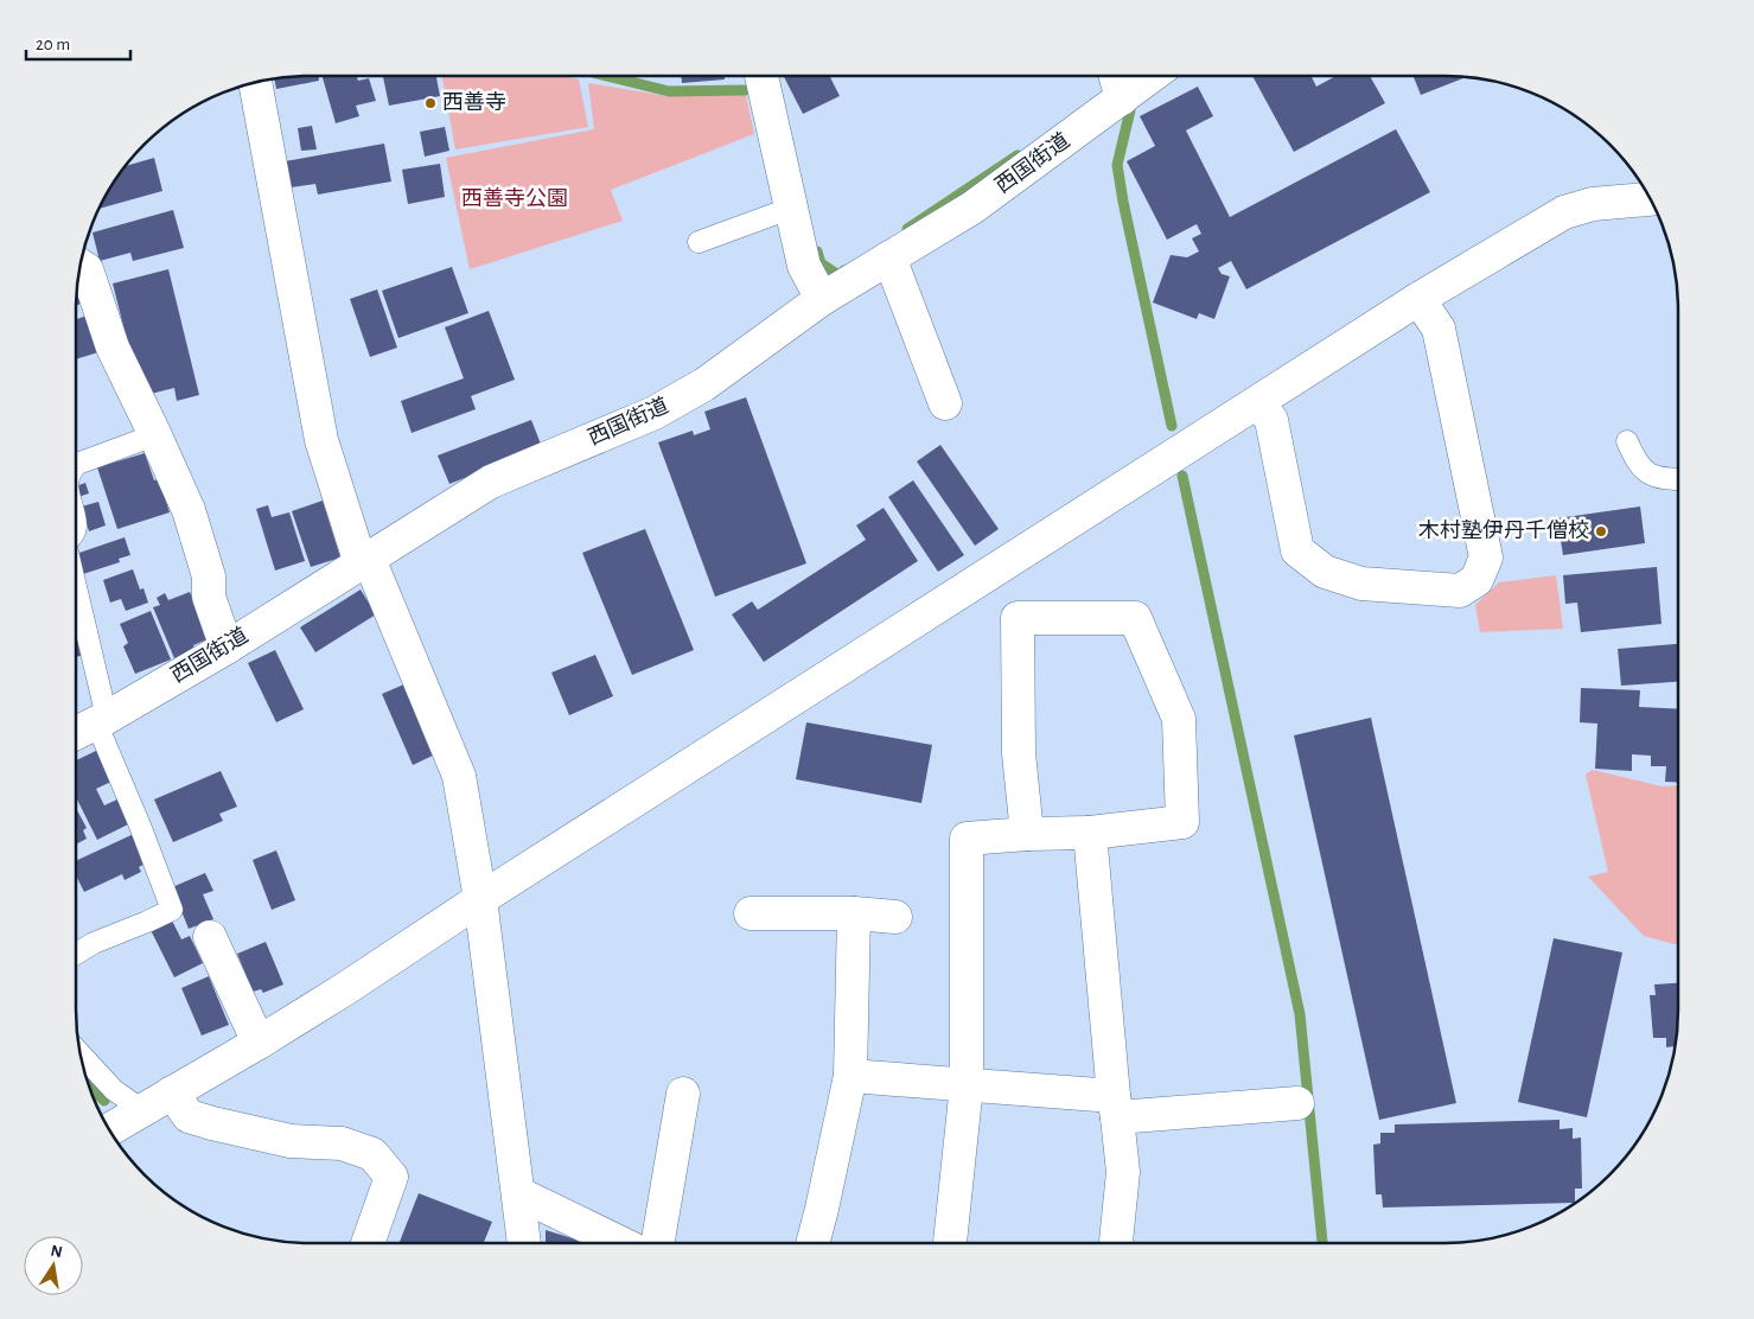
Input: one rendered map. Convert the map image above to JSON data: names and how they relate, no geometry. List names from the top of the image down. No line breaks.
{"streets":{"street":["西国街道"]},"parks":["西善寺公園"],"places":["西善寺","木村塾伊丹千僧校"],"scale_bar":"20 m","north":"top"}
